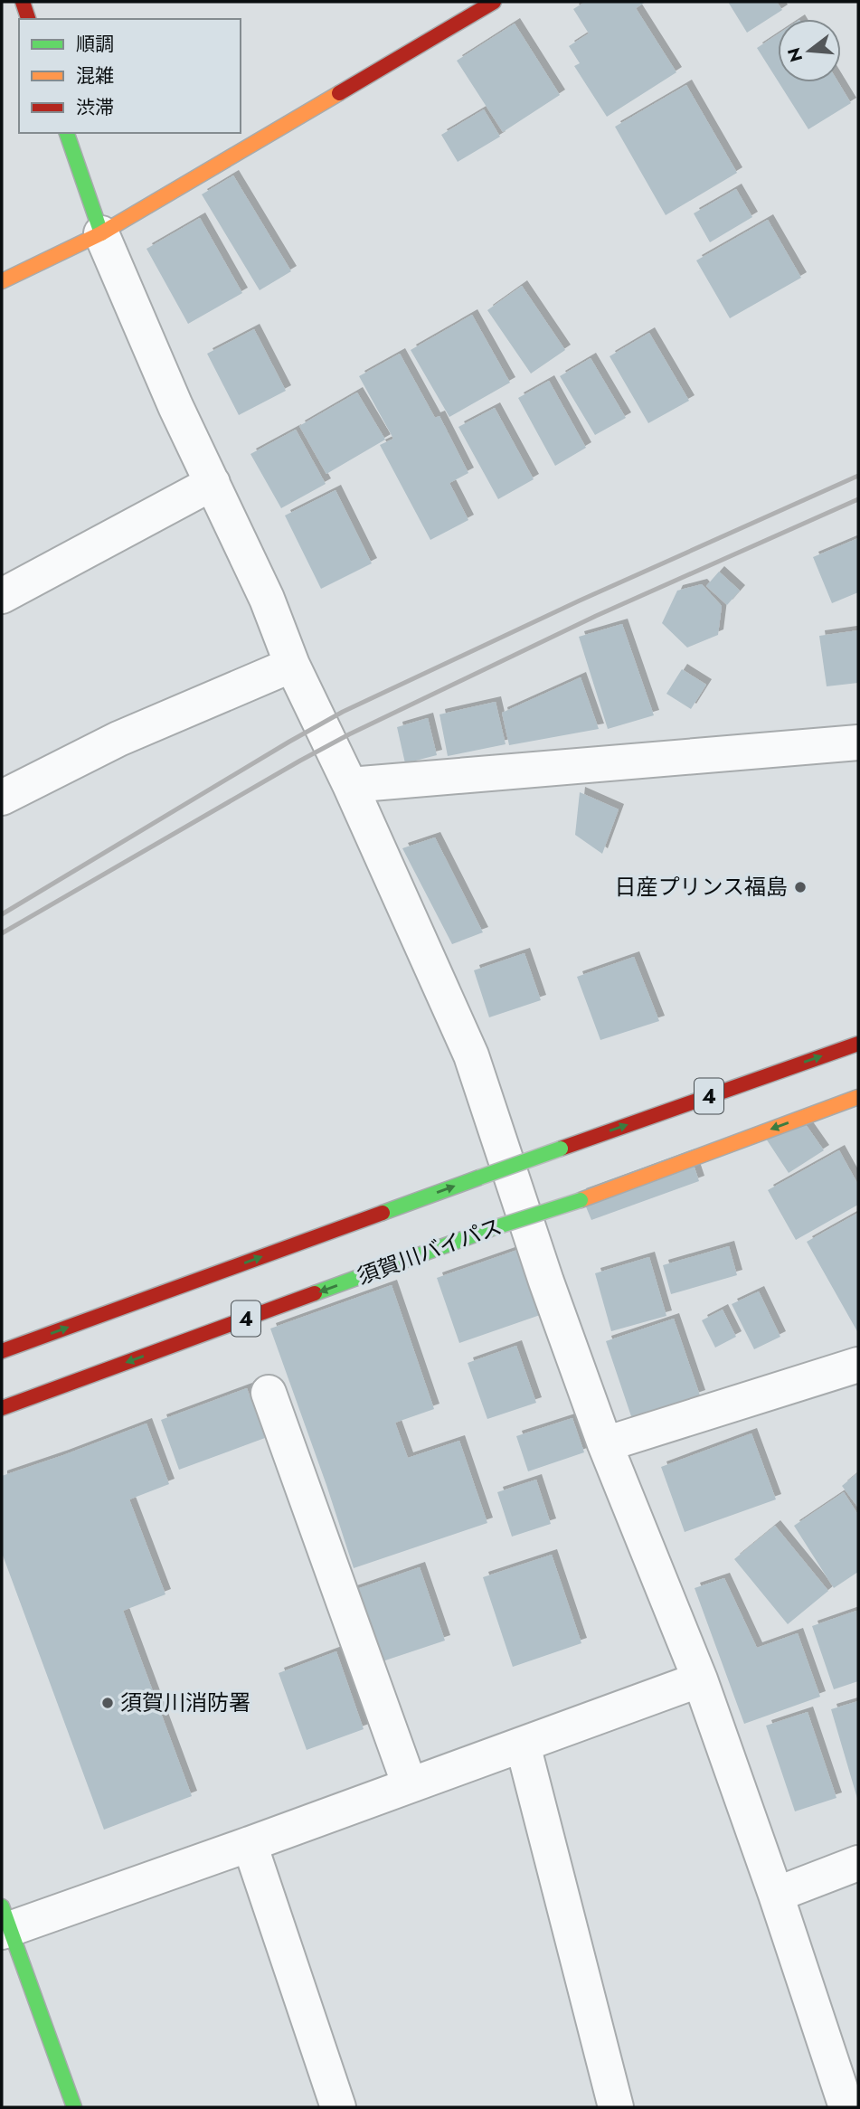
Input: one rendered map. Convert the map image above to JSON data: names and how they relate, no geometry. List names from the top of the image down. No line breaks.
{"streets":{"main road":["4","須賀川バイパス"]},"places":["日産プリンス福島","須賀川消防署"],"legend":["順調","混雑","渋滞"],"north":"left"}
